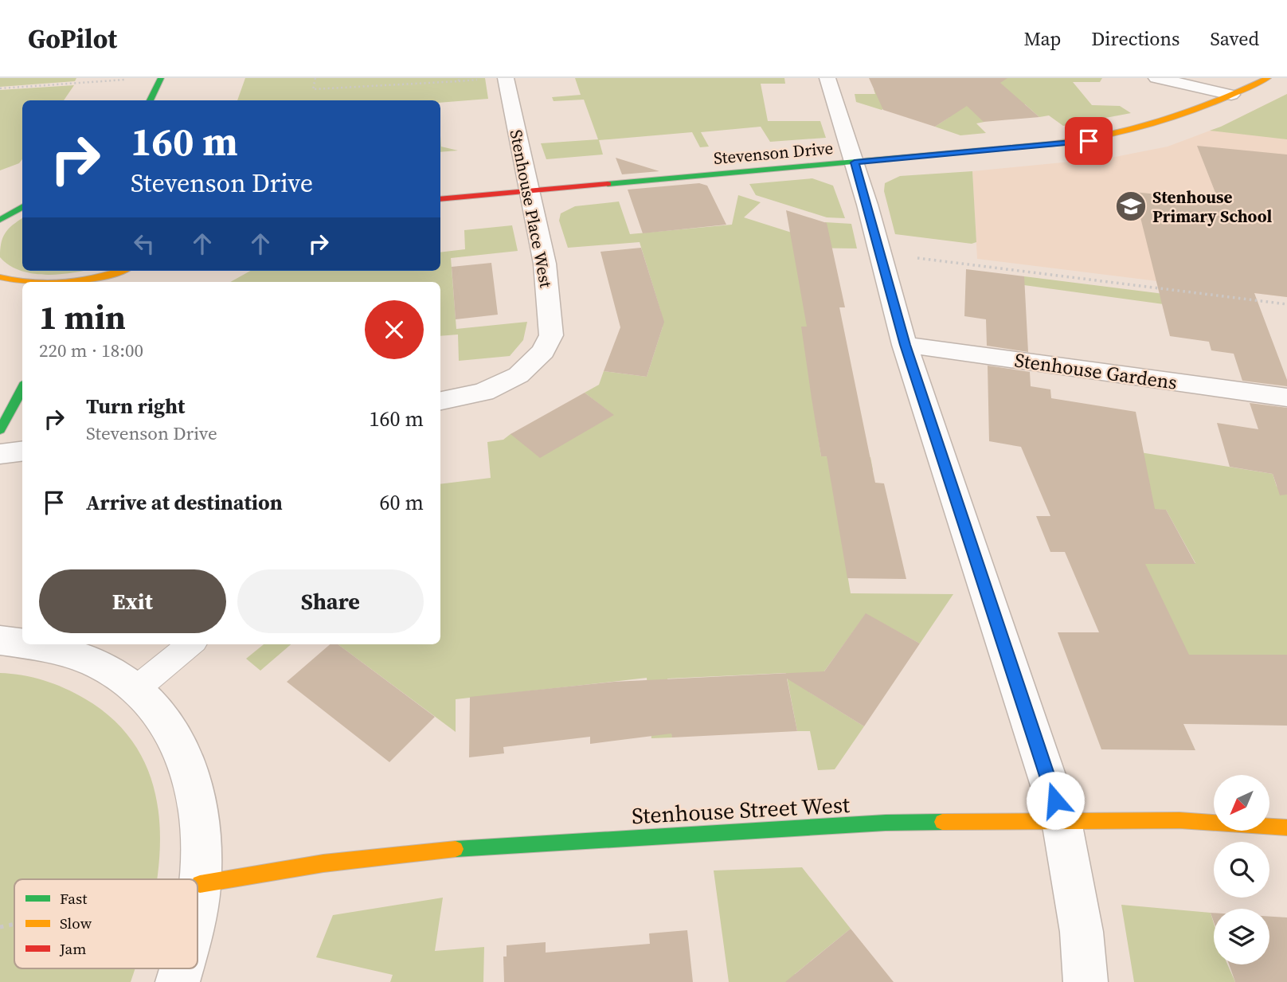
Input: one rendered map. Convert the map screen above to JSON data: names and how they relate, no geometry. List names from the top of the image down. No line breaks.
{"streets":{"street":["Stevenson Drive","Stenhouse Place West","Stenhouse Gardens","Stenhouse Street West"]},"crossings":[["Stevenson Drive","Stenhouse Place West"]],"places":{"school or university":["Stenhouse Primary School"]},"legend":["Fast","Slow","Jam"],"north":"bottom left","page":{"header":"GoPilot","nav":["Map","Directions","Saved"],"turn":["160 m","Stevenson Drive"],"heading":["1 min","220 m · 18:00"],"list":[{"name":"Turn right","note":"Stevenson Drive","value":"160 m"},{"name":"Arrive at destination","value":"60 m"}],"buttons":["Exit","Share"]}}
